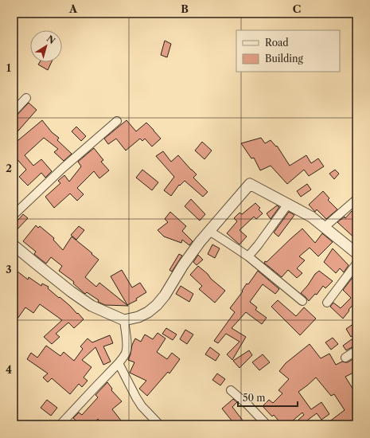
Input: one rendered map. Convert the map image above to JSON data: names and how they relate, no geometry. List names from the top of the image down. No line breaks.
{"legend":["Road","Building"],"scale_bar":"50 m","north":"top right","grid":{"columns":["A","B","C"],"rows":["1","2","3","4"]}}
